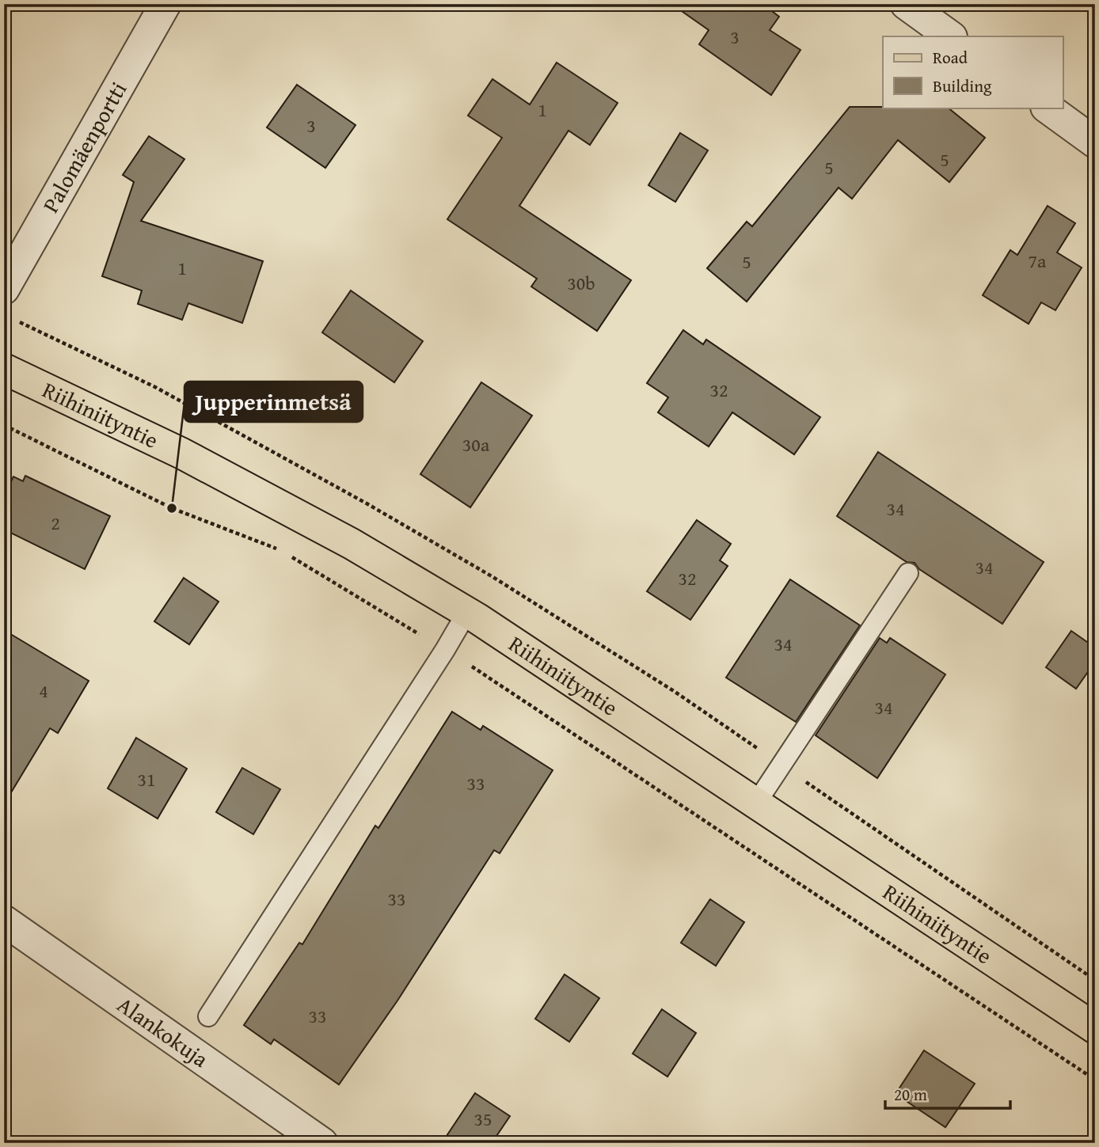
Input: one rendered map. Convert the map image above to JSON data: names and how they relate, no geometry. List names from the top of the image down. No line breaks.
{"streets":{"main road":["Riihiniityntie"],"street":["Palomäenportti","Alankokuja"]},"places":["Jupperinmetsä"],"house_numbers":["3","1","3","5","5","7a","5","1","30b","32","30a","34","2","34","32","34","4","34","31","33","33","33","35"],"legend":["Road","Building"],"scale_bar":"20 m"}
